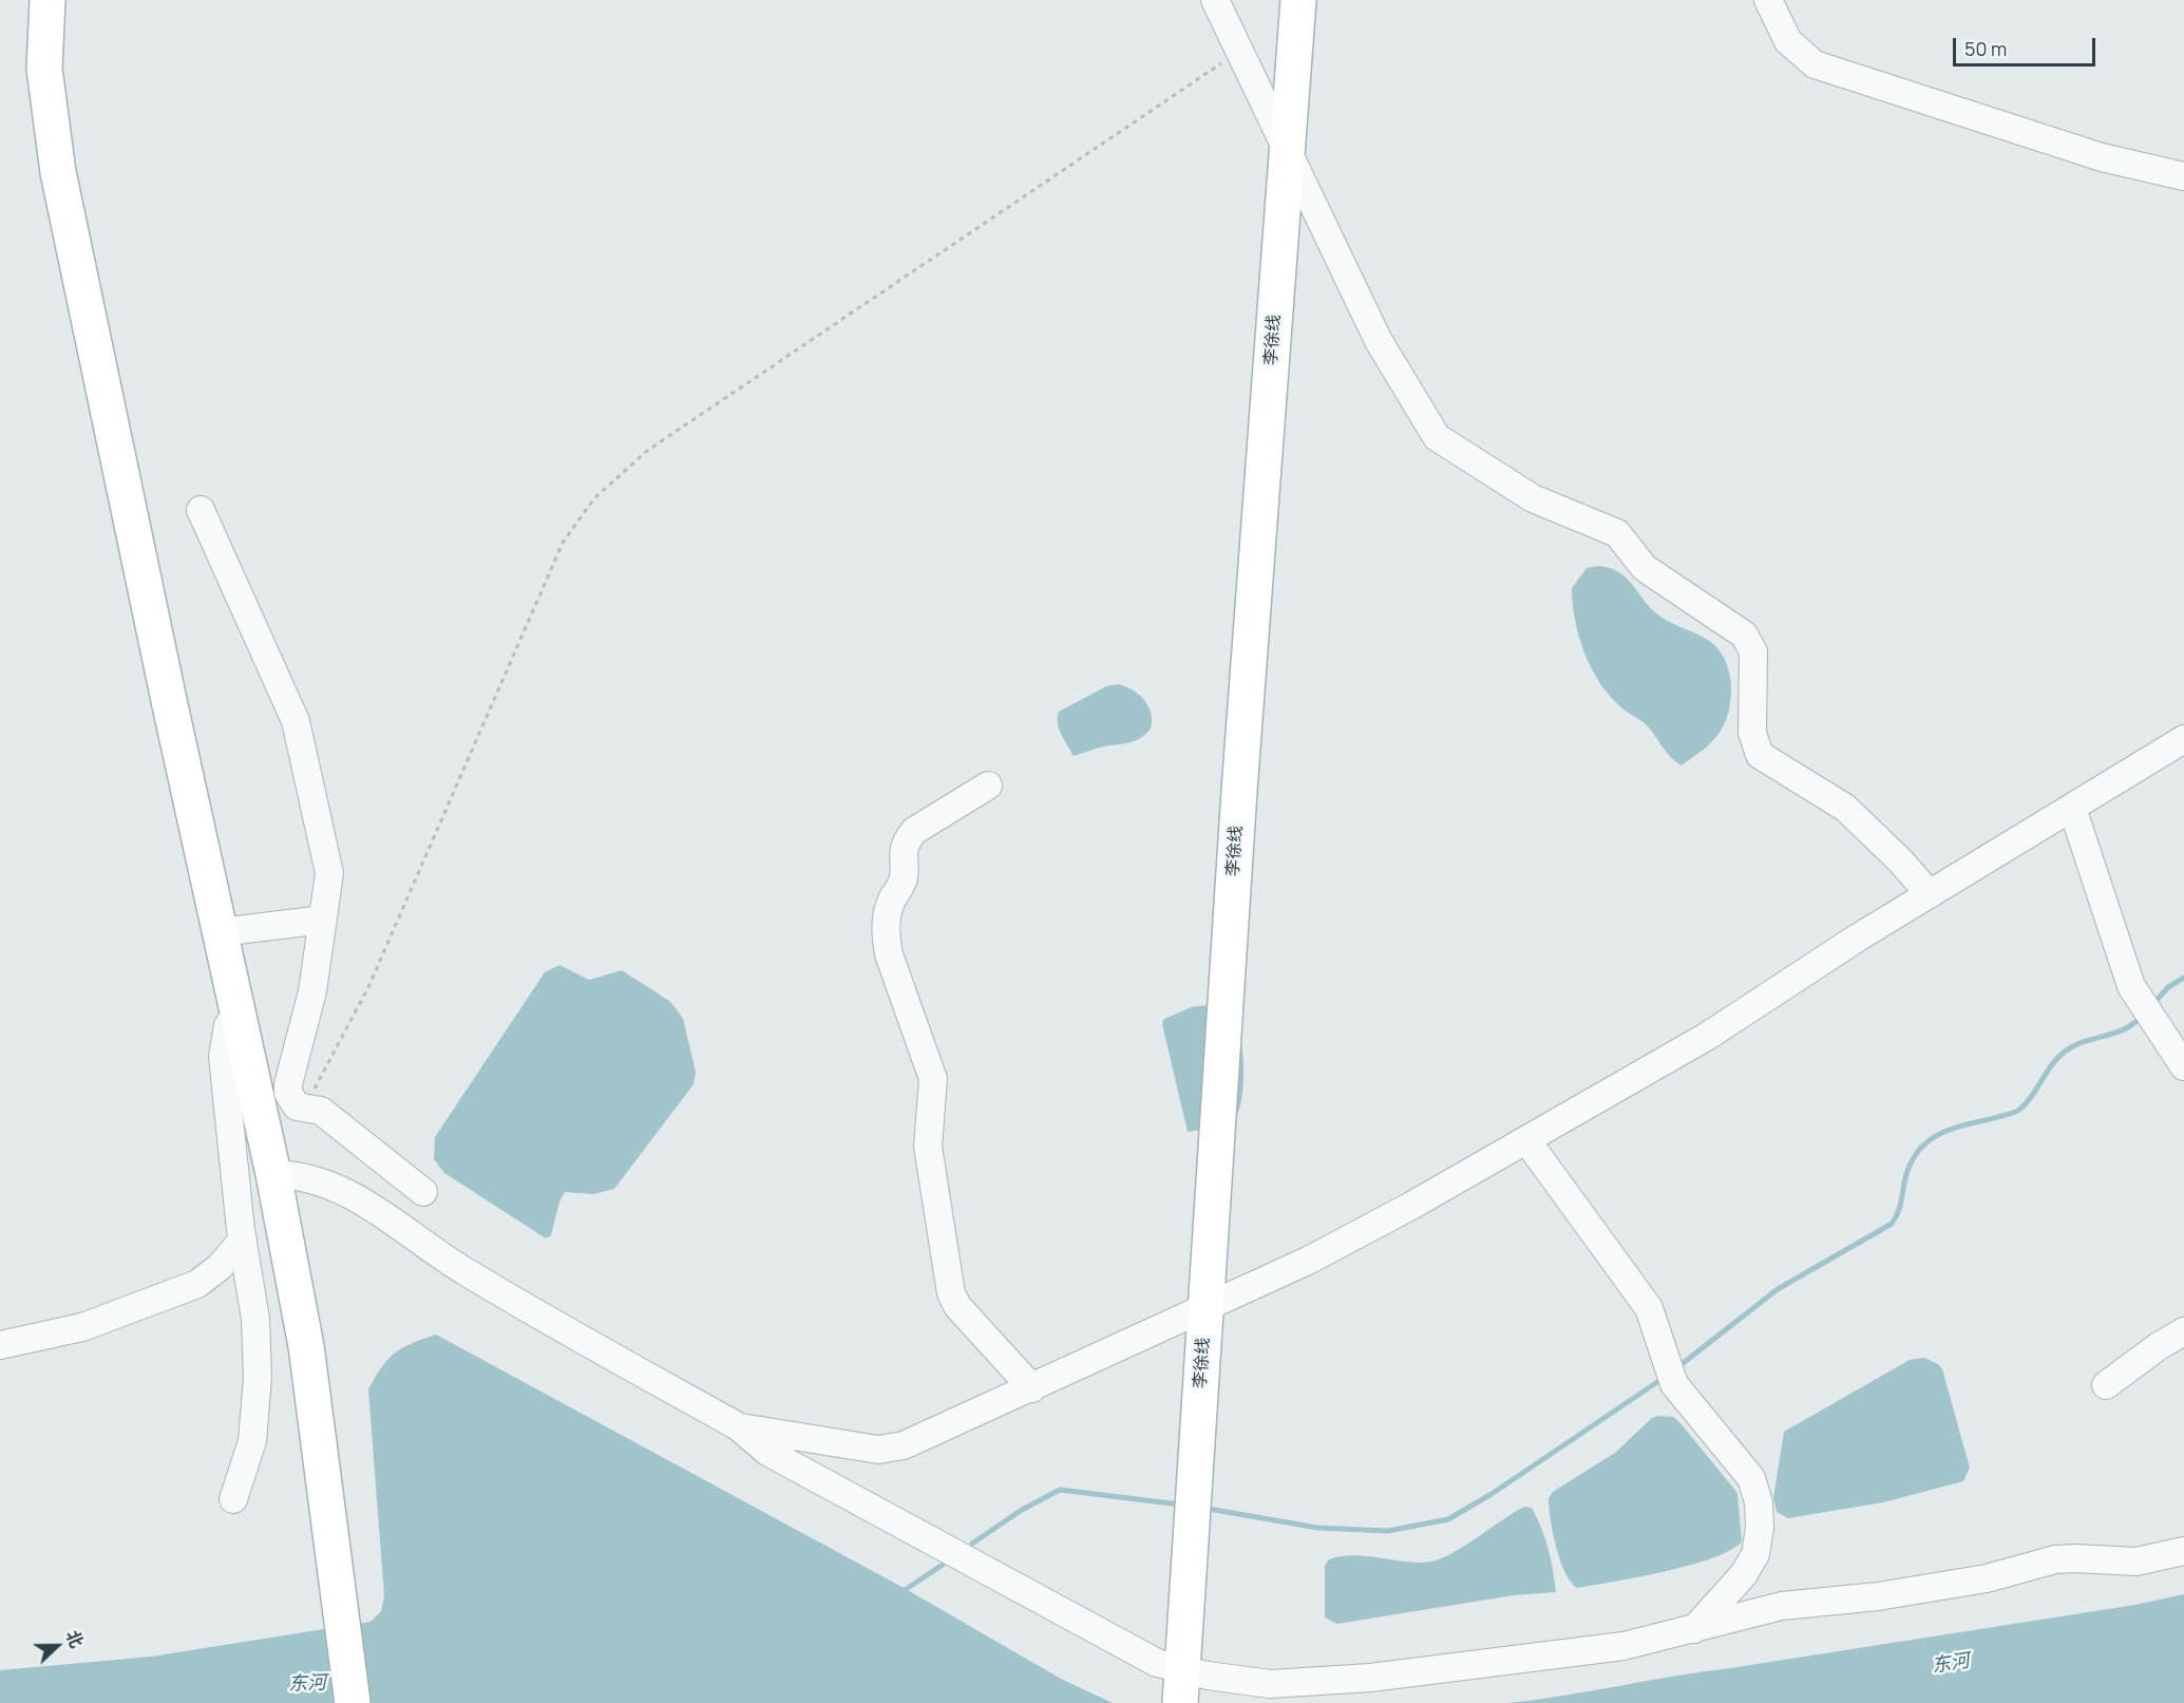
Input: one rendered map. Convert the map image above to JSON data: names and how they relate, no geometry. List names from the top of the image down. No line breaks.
{"streets":{"main road":["李徐线"]},"water":["东河"],"scale_bar":"50 m","north":"right"}
